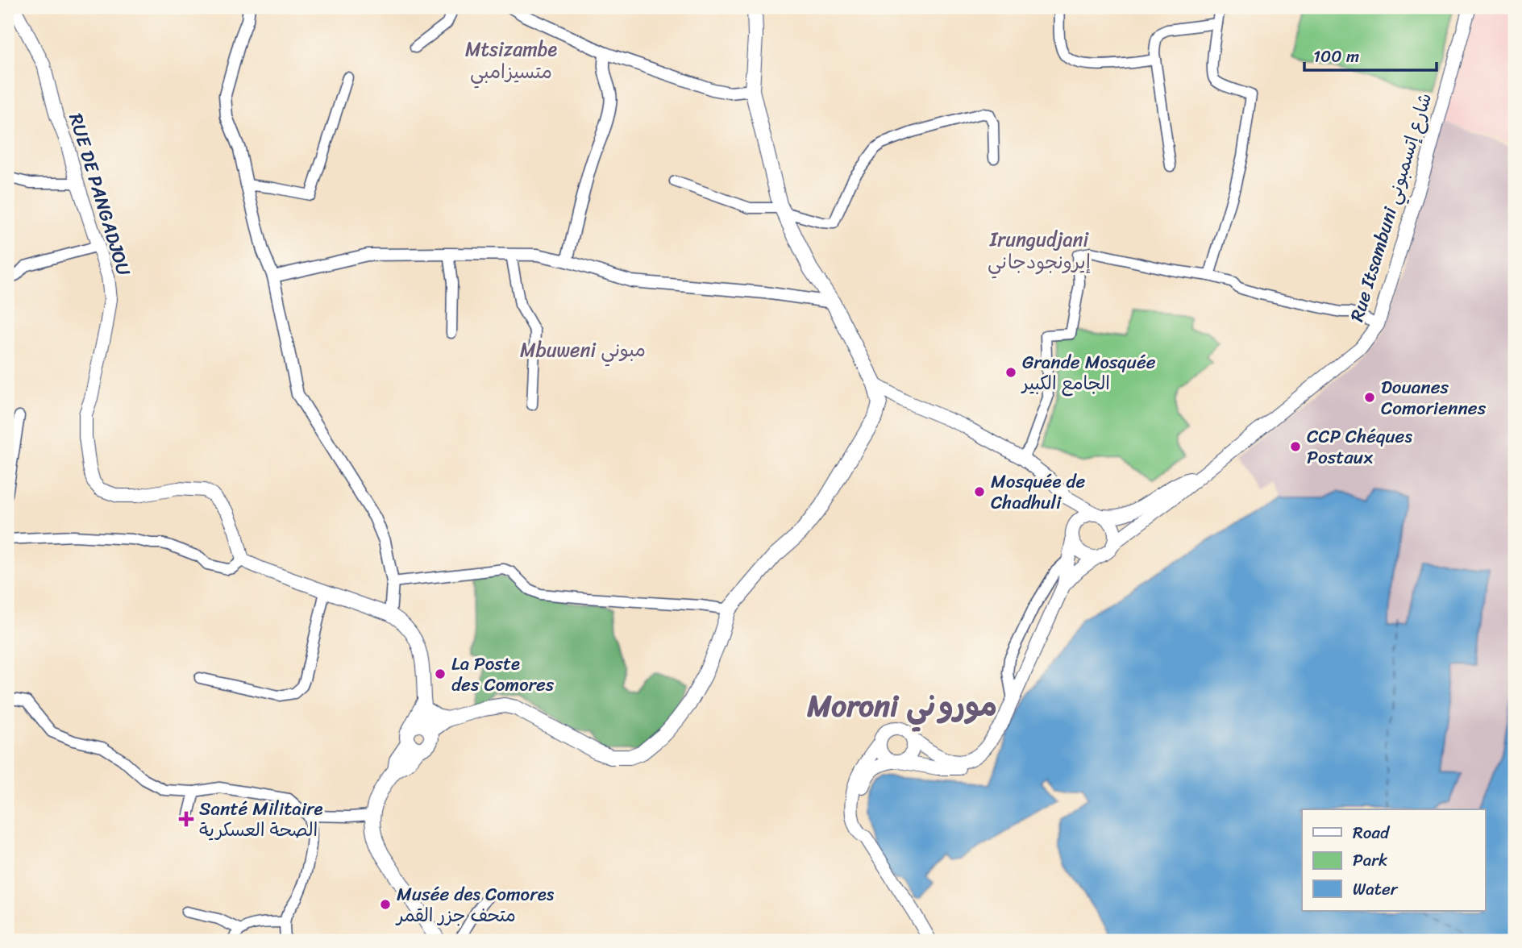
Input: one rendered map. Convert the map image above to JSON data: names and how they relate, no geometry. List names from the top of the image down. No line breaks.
{"streets":{"main road":["RUE DE PANGADJOU","Rue Itsambuni شارع إتسمبوني"]},"districts":["Mtsizambe متسيزامبي","Irungudjani إيرونجودجاني","Mbuweni مبوني","Moroni موروني"],"places":{"other":["Grande Mosquée الجامع الكبير","Douanes Comoriennes","CCP Chéques Postaux","Mosquée de Chadhuli","La Poste des Comores","Musée des Comores متحف جزر القمر"],"health":["Santé Militaire الصحة العسكرية"]},"legend":["Road","Park","Water"],"scale_bar":"100 m"}
